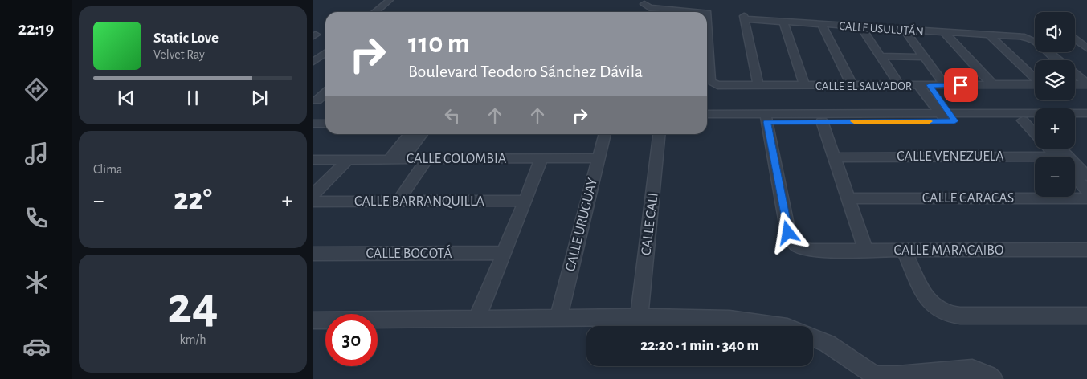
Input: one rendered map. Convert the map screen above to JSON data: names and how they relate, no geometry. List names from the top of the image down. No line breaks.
{"streets":{"street":["CALLE USULUTÁN","CALLE EL SALVADOR","CALLE VENEZUELA","CALLE COLOMBIA","CALLE CARACAS","CALLE BARRANQUILLA","CALLE CALI","CALLE URUGUAY","CALLE MARACAIBO","CALLE BOGOTÁ"]},"crossings":[["CALLE COLOMBIA","CALLE URUGUAY"]],"page":{"tabs":"22:19","map_buttons":["+","−"],"turn":["110 m","Boulevard Teodoro Sánchez Dávila"],"song":["Static Love","Velvet Ray"],"tile":["Clima",["24","km/h"]],"heat":["−","22°","+"],"limit":"30","trip":"22:20 · 1 min · 340 m"}}
